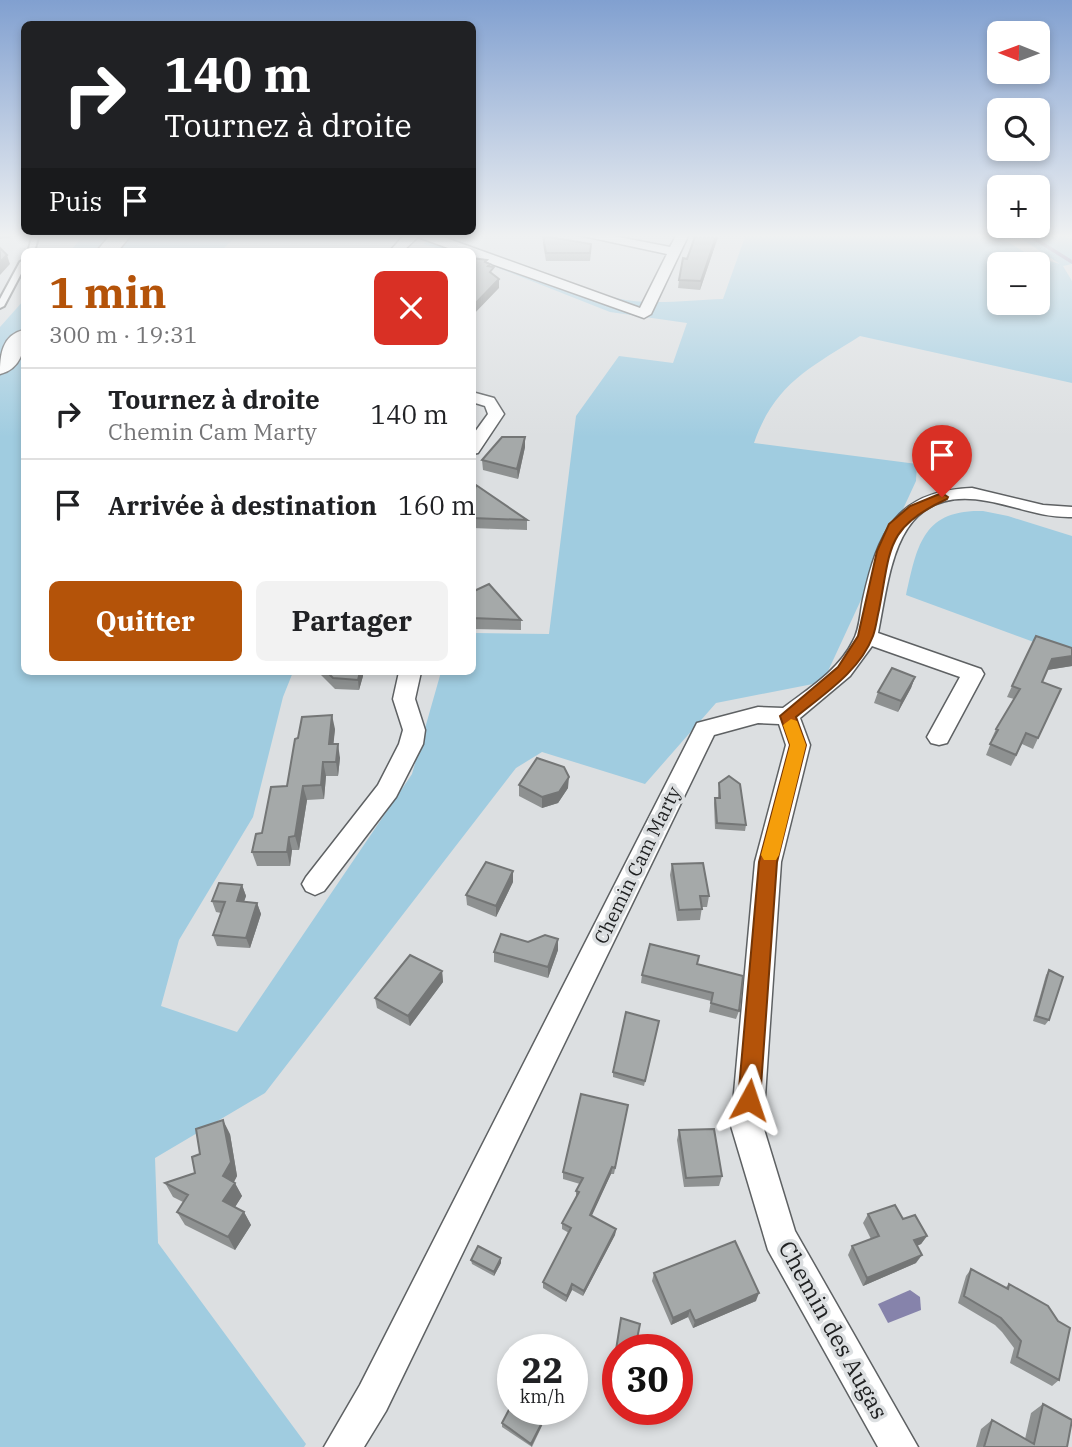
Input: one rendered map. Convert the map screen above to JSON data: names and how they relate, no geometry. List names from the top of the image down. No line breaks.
{"streets":{"street":["Chemin Cam Marty","Chemin des Augas"]},"crossings":[["Chemin Cam Marty","Chemin des Augas"]],"north":"left","page":{"map_buttons":["+","−"],"turn":["140 m","Tournez à droite"],"then":"Puis","heading":["1 min","300 m · 19:31"],"list":[{"name":"Tournez à droite","note":"Chemin Cam Marty","value":"140 m"},{"name":"Arrivée à destination","value":"160 m"}],"buttons":["Quitter","Partager"],"speed":"22 km/h","limit":"30"}}
